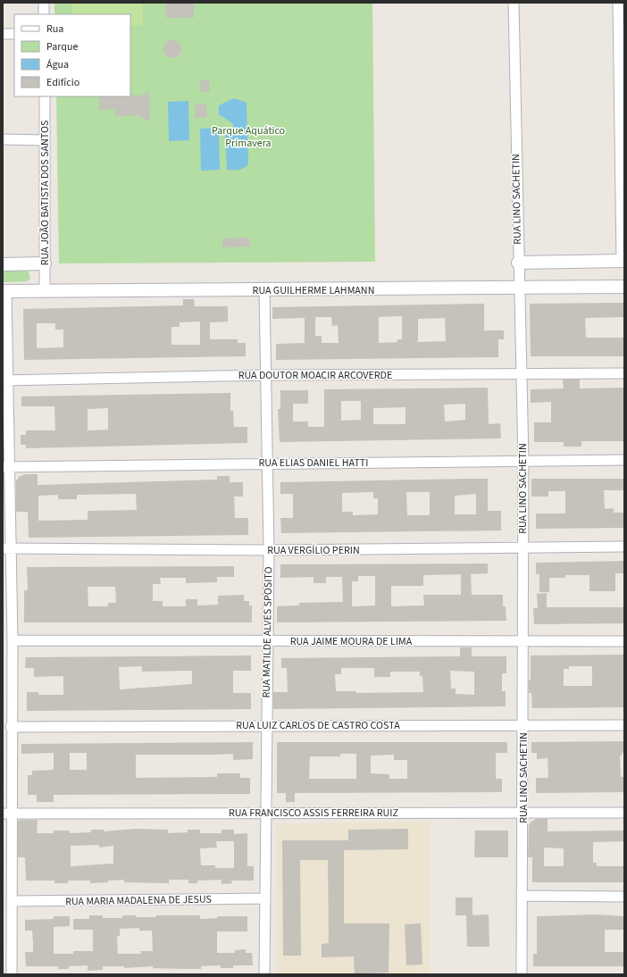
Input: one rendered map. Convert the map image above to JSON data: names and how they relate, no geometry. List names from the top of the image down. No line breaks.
{"streets":{"street":["RUA JOÃO BATISTA DOS SANTOS","RUA LINO SACHETIN","RUA GUILHERME LAHMANN","RUA DOUTOR MOACIR ARCOVERDE","RUA ELIAS DANIEL HATTI","RUA VERGÍLIO PERIN","RUA MATILDE ALVES SPOSITO","RUA JAIME MOURA DE LIMA","RUA LUIZ CARLOS DE CASTRO COSTA","RUA FRANCISCO ASSIS FERREIRA RUIZ","RUA MARIA MADALENA DE JESUS"]},"crossings":[["RUA JOÃO BATISTA DOS SANTOS","RUA GUILHERME LAHMANN"],["RUA LINO SACHETIN","RUA GUILHERME LAHMANN"],["RUA LINO SACHETIN","RUA DOUTOR MOACIR ARCOVERDE"],["RUA LINO SACHETIN","RUA ELIAS DANIEL HATTI"],["RUA LINO SACHETIN","RUA VERGÍLIO PERIN"],["RUA LINO SACHETIN","RUA JAIME MOURA DE LIMA"],["RUA LINO SACHETIN","RUA LUIZ CARLOS DE CASTRO COSTA"],["RUA LINO SACHETIN","RUA FRANCISCO ASSIS FERREIRA RUIZ"],["RUA GUILHERME LAHMANN","RUA MATILDE ALVES SPOSITO"],["RUA DOUTOR MOACIR ARCOVERDE","RUA MATILDE ALVES SPOSITO"],["RUA ELIAS DANIEL HATTI","RUA MATILDE ALVES SPOSITO"],["RUA VERGÍLIO PERIN","RUA MATILDE ALVES SPOSITO"],["RUA MATILDE ALVES SPOSITO","RUA JAIME MOURA DE LIMA"],["RUA MATILDE ALVES SPOSITO","RUA LUIZ CARLOS DE CASTRO COSTA"],["RUA MATILDE ALVES SPOSITO","RUA FRANCISCO ASSIS FERREIRA RUIZ"],["RUA MATILDE ALVES SPOSITO","RUA MARIA MADALENA DE JESUS"]],"parks":["Parque Aquático Primavera"],"legend":["Rua","Parque","Água","Edifício"]}
